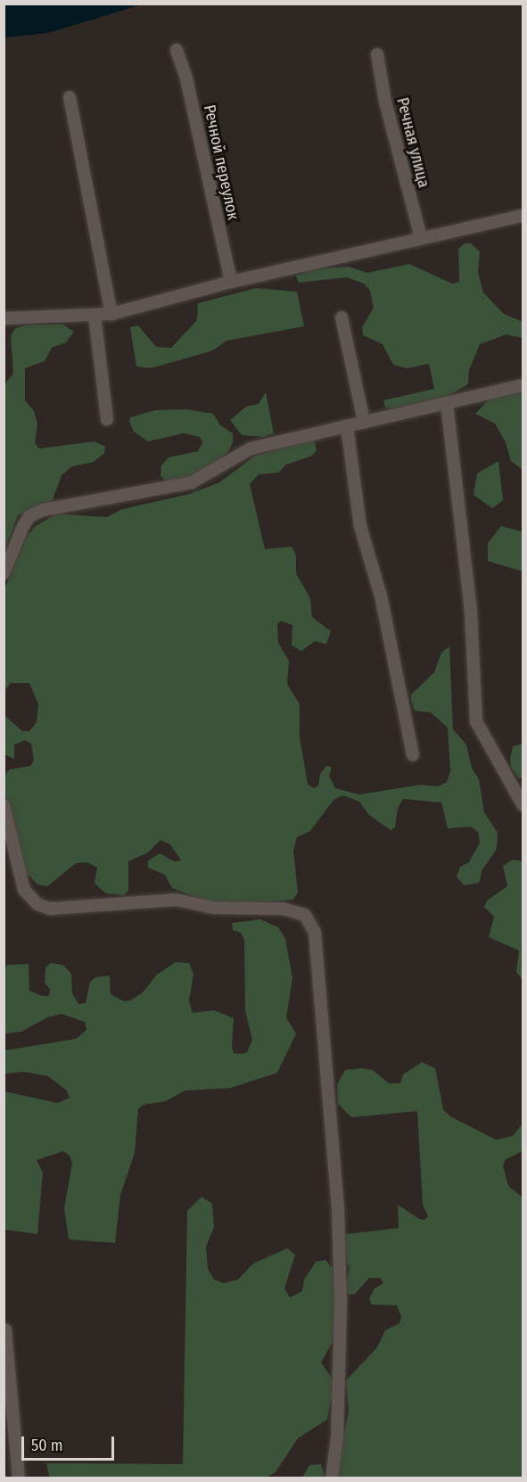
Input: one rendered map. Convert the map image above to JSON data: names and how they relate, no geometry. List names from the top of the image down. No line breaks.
{"streets":{"street":["Речная улица","Речной переулок"]},"scale_bar":"50 m"}
